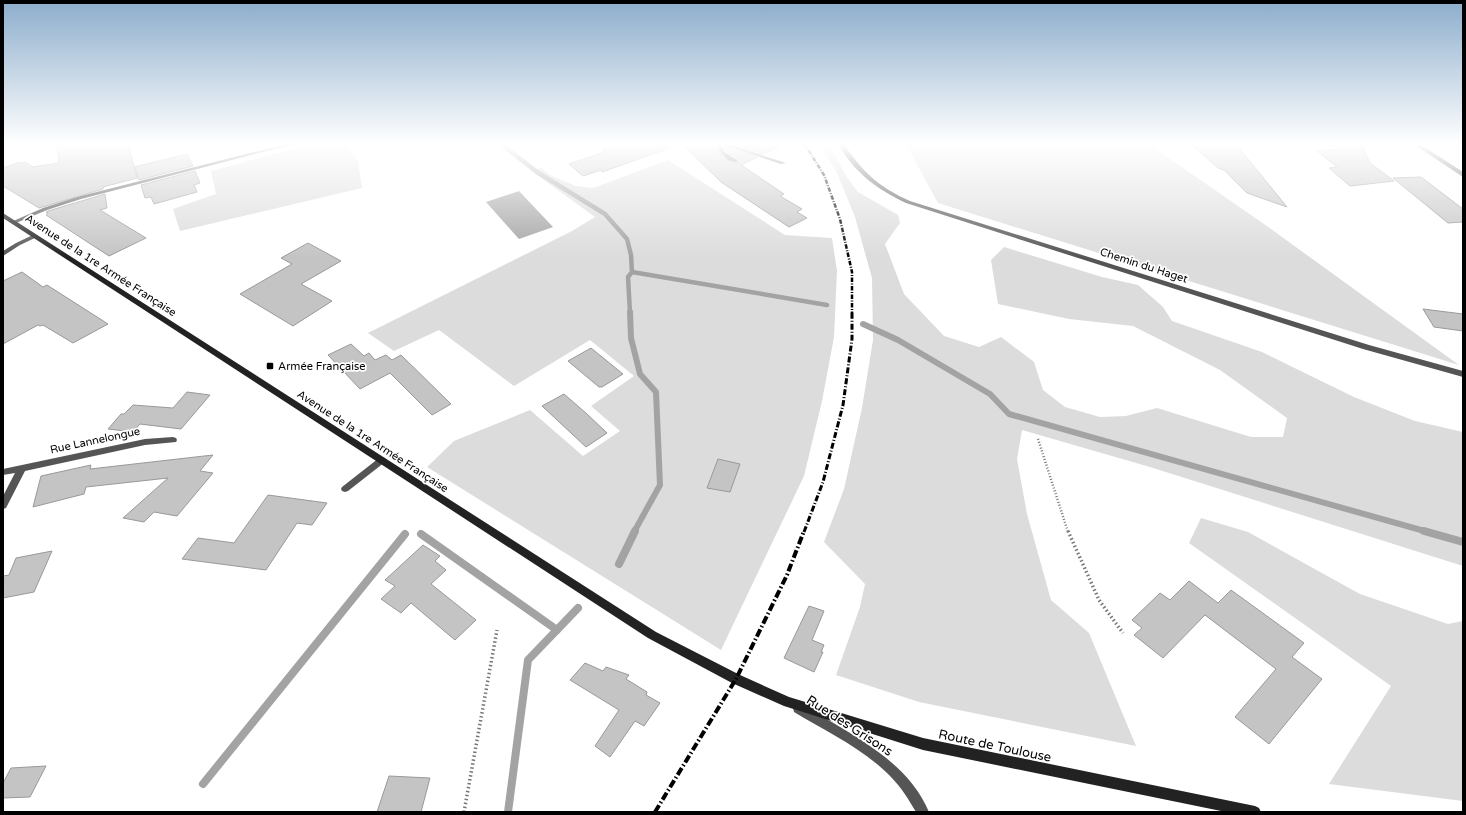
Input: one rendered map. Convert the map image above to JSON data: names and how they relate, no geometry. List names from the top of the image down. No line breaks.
{"streets":{"main road":["Avenue de la 1re Armée Française","Route de Toulouse"],"street":["Chemin du Haget","Rue Lannelongue","Rue des Grisons"]},"crossings":[["Avenue de la 1re Armée Française","Route de Toulouse"],["Rue des Grisons","Route de Toulouse"]],"places":{"transit":["Armée Française"]}}
